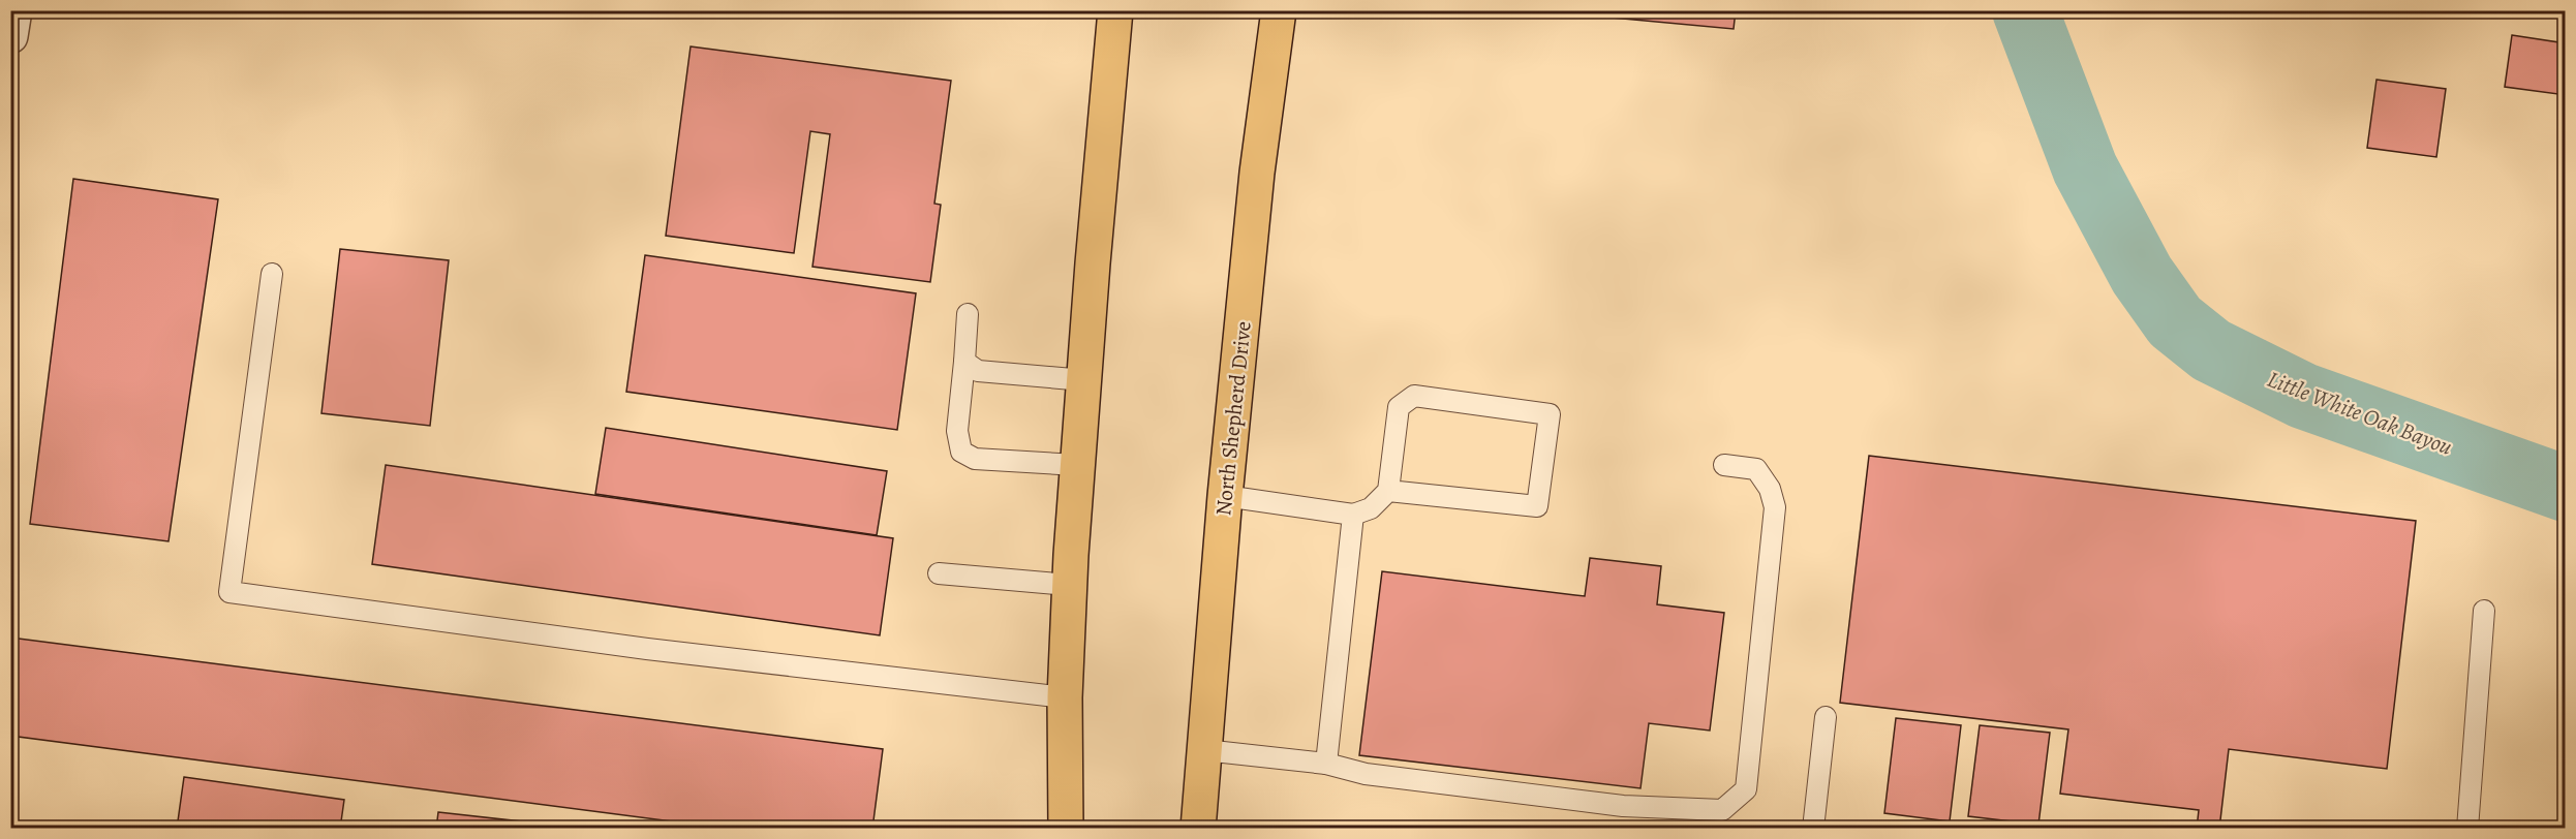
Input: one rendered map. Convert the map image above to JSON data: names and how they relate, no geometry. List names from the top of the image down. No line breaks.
{"streets":{"main road":["North Shepherd Drive"]},"water":["Little White Oak Bayou"]}
